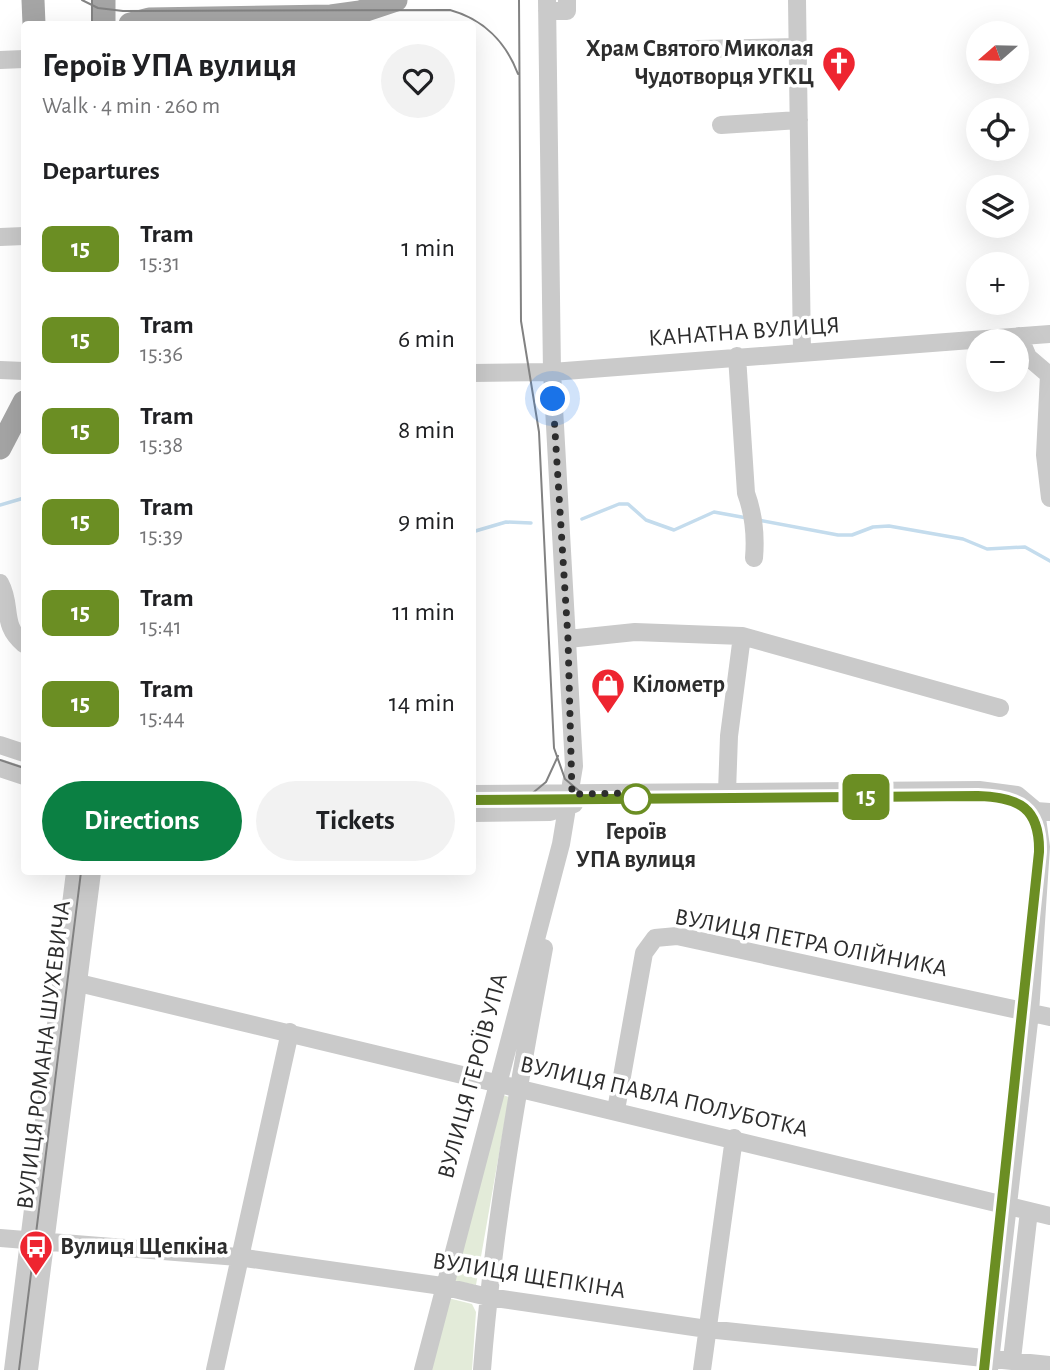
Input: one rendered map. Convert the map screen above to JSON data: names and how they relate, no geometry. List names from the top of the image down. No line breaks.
{"streets":{"street":["КАНАТНА ВУЛИЦЯ","ВУЛИЦЯ ПЕТРА ОЛІЙНИКА","ВУЛИЦЯ РОМАНА ШУХЕВИЧА","ВУЛИЦЯ ГЕРОЇВ УПА","ВУЛИЦЯ ПАВЛА ПОЛУБОТКА","ВУЛИЦЯ ЩЕПКІНА"]},"crossings":[["ВУЛИЦЯ ПЕТРА ОЛІЙНИКА","ВУЛИЦЯ ПАВЛА ПОЛУБОТКА"],["ВУЛИЦЯ РОМАНА ШУХЕВИЧА","ВУЛИЦЯ ПАВЛА ПОЛУБОТКА"],["ВУЛИЦЯ РОМАНА ШУХЕВИЧА","ВУЛИЦЯ ЩЕПКІНА"],["ВУЛИЦЯ ГЕРОЇВ УПА","ВУЛИЦЯ ПАВЛА ПОЛУБОТКА"],["ВУЛИЦЯ ГЕРОЇВ УПА","ВУЛИЦЯ ЩЕПКІНА"]],"places":{"church":["Храм Святого Миколая Чудотворця УГКЦ"],"shop":["Кілометр"],"other":["Героїв УПА вулиця"],"bus stop":["Вулиця Щепкіна"]},"lines":["tram line 15"],"north":"left","page":{"on_map":"15","map_buttons":["+","−"],"heading":[["Героїв УПА вулиця","Walk · 4 min · 260 m"],"Departures"],"list":[{"mark":"15","name":"Tram","note":"15:31","value":"1 min"},{"mark":"15","name":"Tram","note":"15:36","value":"6 min"},{"mark":"15","name":"Tram","note":"15:38","value":"8 min"},{"mark":"15","name":"Tram","note":"15:39","value":"9 min"},{"mark":"15","name":"Tram","note":"15:41","value":"11 min"},{"mark":"15","name":"Tram","note":"15:44","value":"14 min"}],"buttons":["Directions","Tickets"]}}
